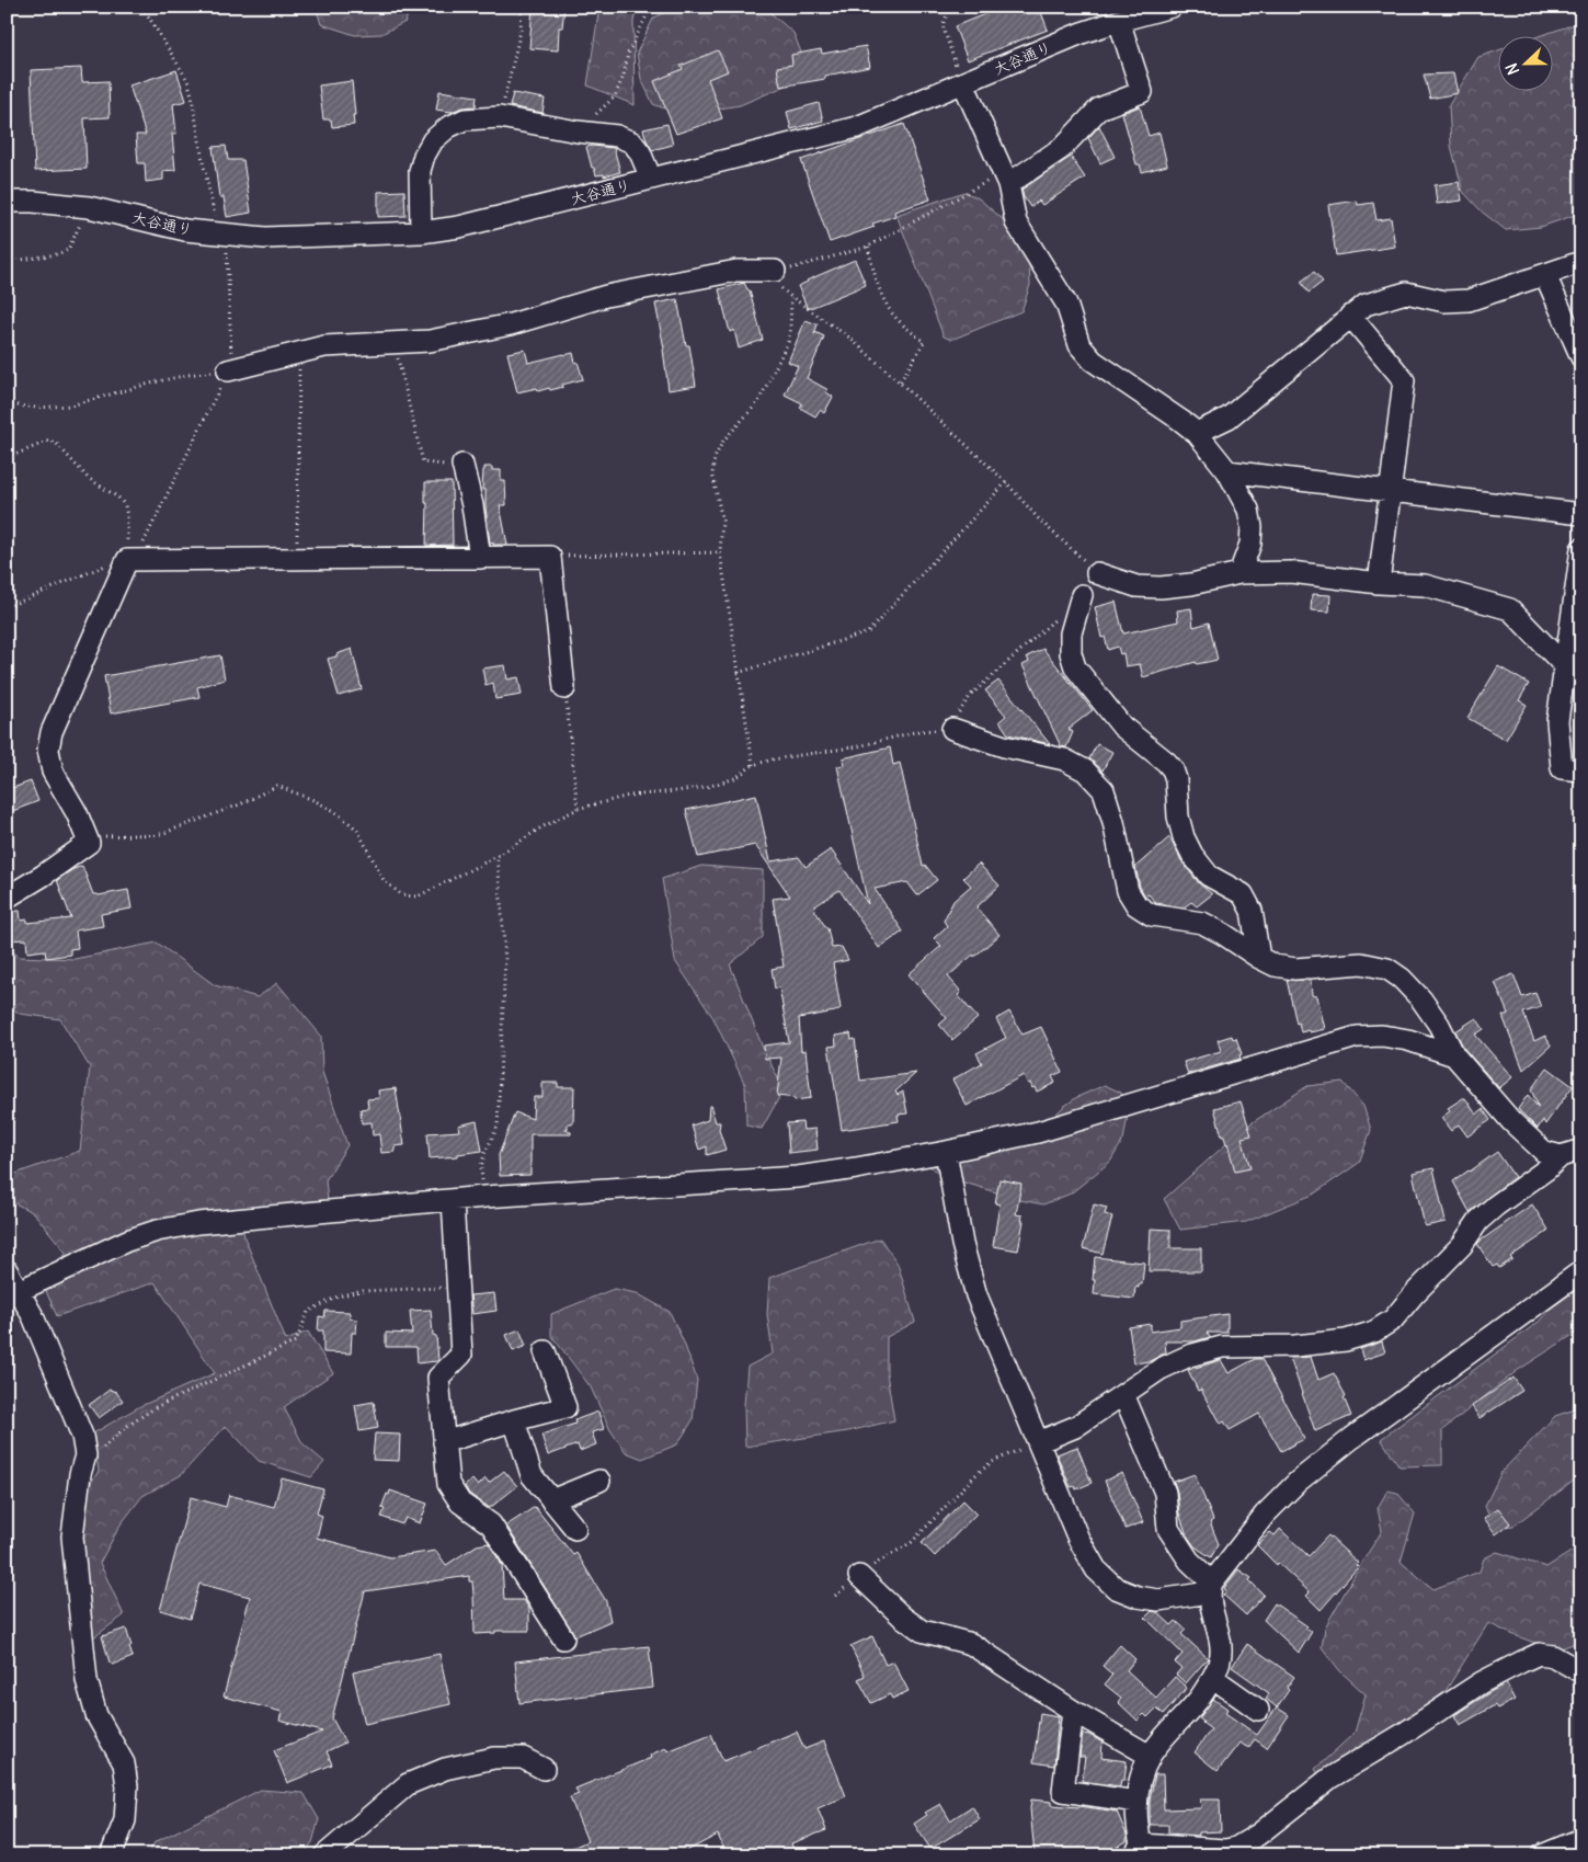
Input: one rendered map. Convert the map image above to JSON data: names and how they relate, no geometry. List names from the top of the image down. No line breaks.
{"streets":{"street":["大谷通り"]},"north":"left"}
